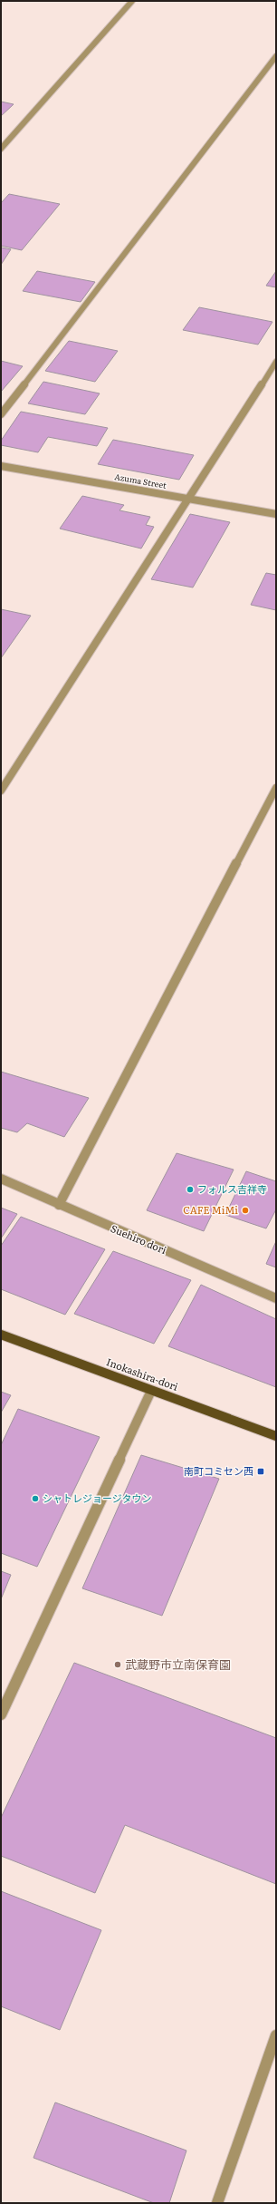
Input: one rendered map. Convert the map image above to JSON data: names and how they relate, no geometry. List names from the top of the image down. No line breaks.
{"streets":{"main road":["Inokashira-dori"],"street":["Azuma Street","Suehiro dori"]},"places":{"other":["フォルス吉祥寺","CAFE MiMi","シャトレジョージタウン","武蔵野市立南保育園"],"transit":["南町コミセン西"]}}
